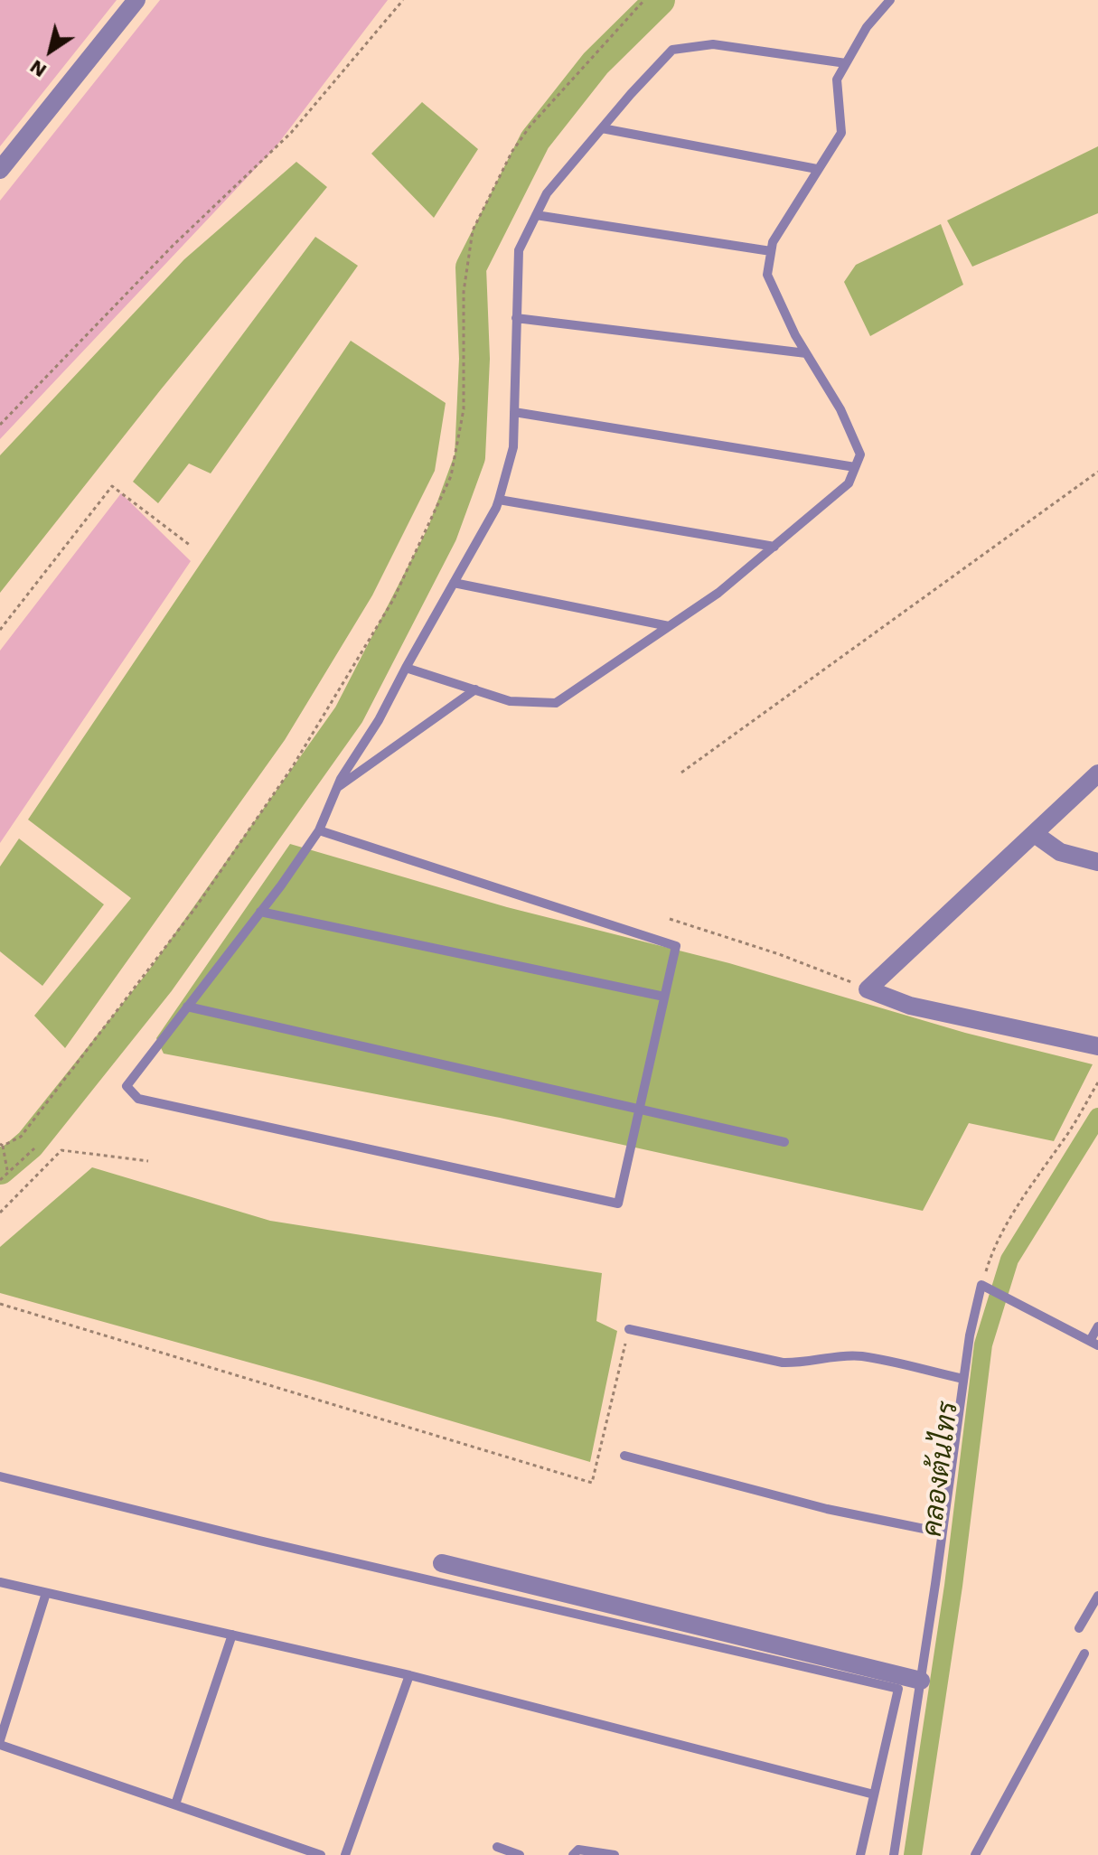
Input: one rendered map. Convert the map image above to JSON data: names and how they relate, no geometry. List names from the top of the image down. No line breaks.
{"water":["คลองต้นไทร"],"north":"bottom left"}
